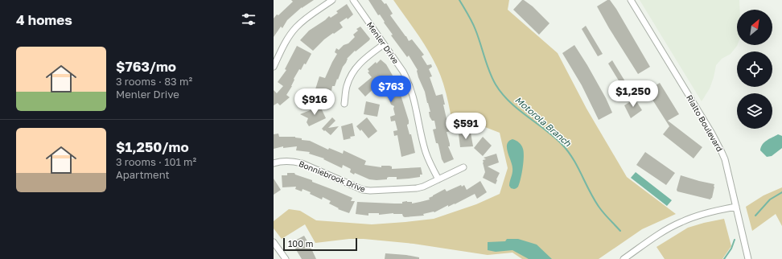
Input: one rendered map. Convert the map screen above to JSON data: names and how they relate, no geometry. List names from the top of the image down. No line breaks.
{"streets":{"street":["Menler Drive","Rialto Boulevard","Bonniebrook Drive"]},"crossings":[["Menler Drive","Bonniebrook Drive"]],"water":["Motorola Branch"],"scale_bar":"100 m","north":"top right","page":{"heading":"4 homes","list":[{"name":"$763/mo","note":"3 rooms · 83 m² · Menler Drive"},{"name":"$1,250/mo","note":"3 rooms · 101 m² · Apartment"}],"price":["$763","$1,250","$916","$591"],"scale":"100 m"}}
